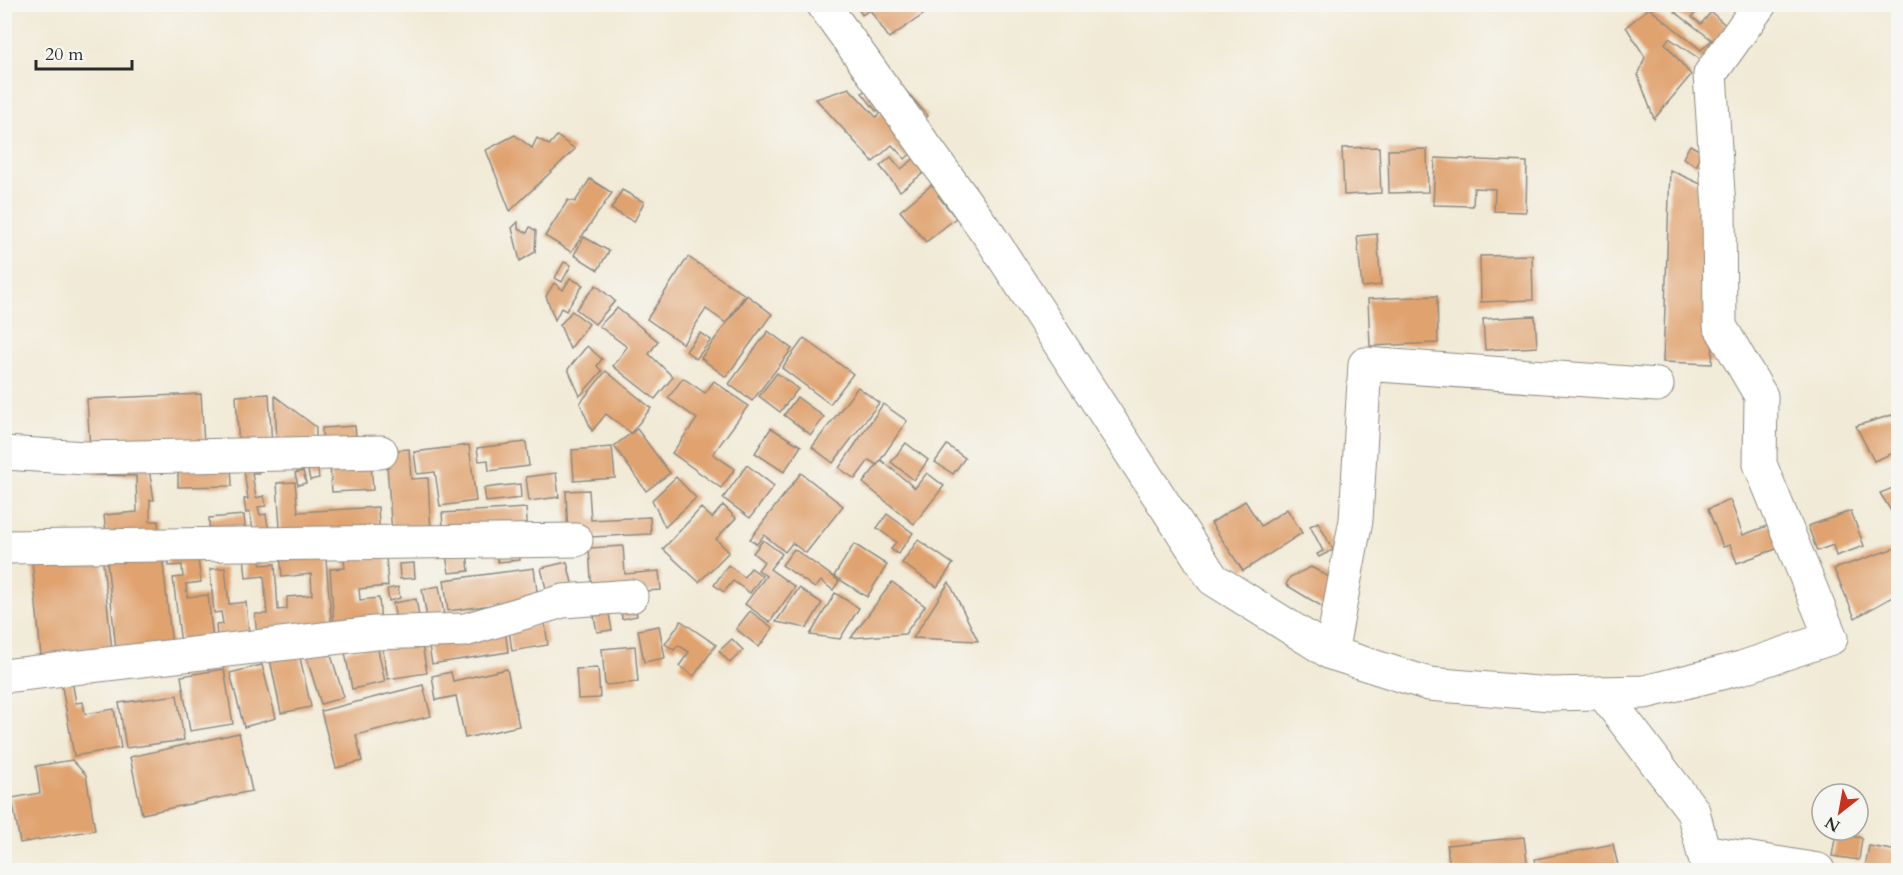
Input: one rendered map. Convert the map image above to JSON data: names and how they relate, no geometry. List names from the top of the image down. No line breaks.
{"scale_bar":"20 m","north":"bottom left"}
